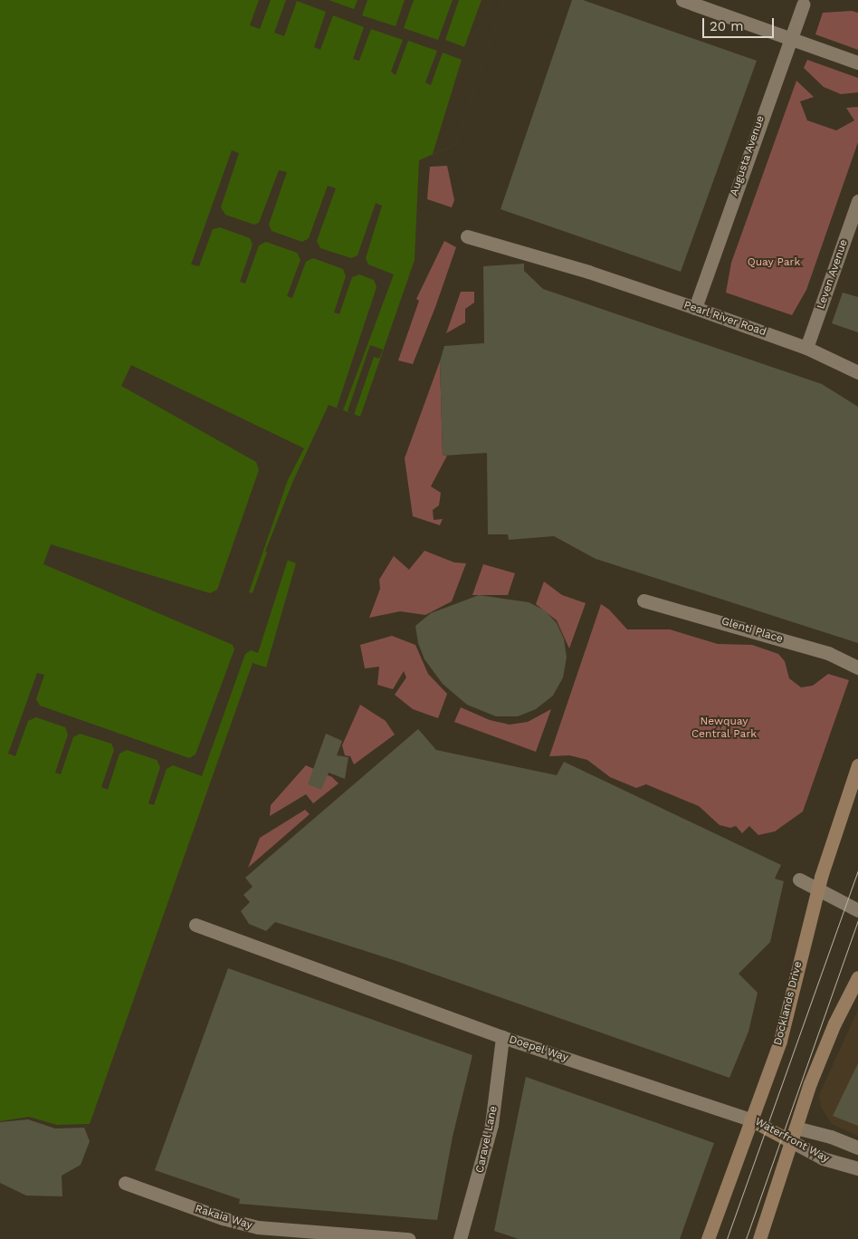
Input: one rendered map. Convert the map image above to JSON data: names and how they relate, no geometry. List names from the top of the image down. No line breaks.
{"streets":{"street":["Augusta Avenue","Leven Avenue","Pearl River Road","Glenti Place","Docklands Drive","Doepel Way","Caravel Lane","Waterfront Way","Rakaia Way"]},"crossings":[["Augusta Avenue","Pearl River Road"],["Leven Avenue","Pearl River Road"],["Docklands Drive","Doepel Way"],["Docklands Drive","Waterfront Way"],["Doepel Way","Caravel Lane"],["Doepel Way","Waterfront Way"]],"parks":["Quay Park","Newquay Central Park"],"scale_bar":"20 m"}
